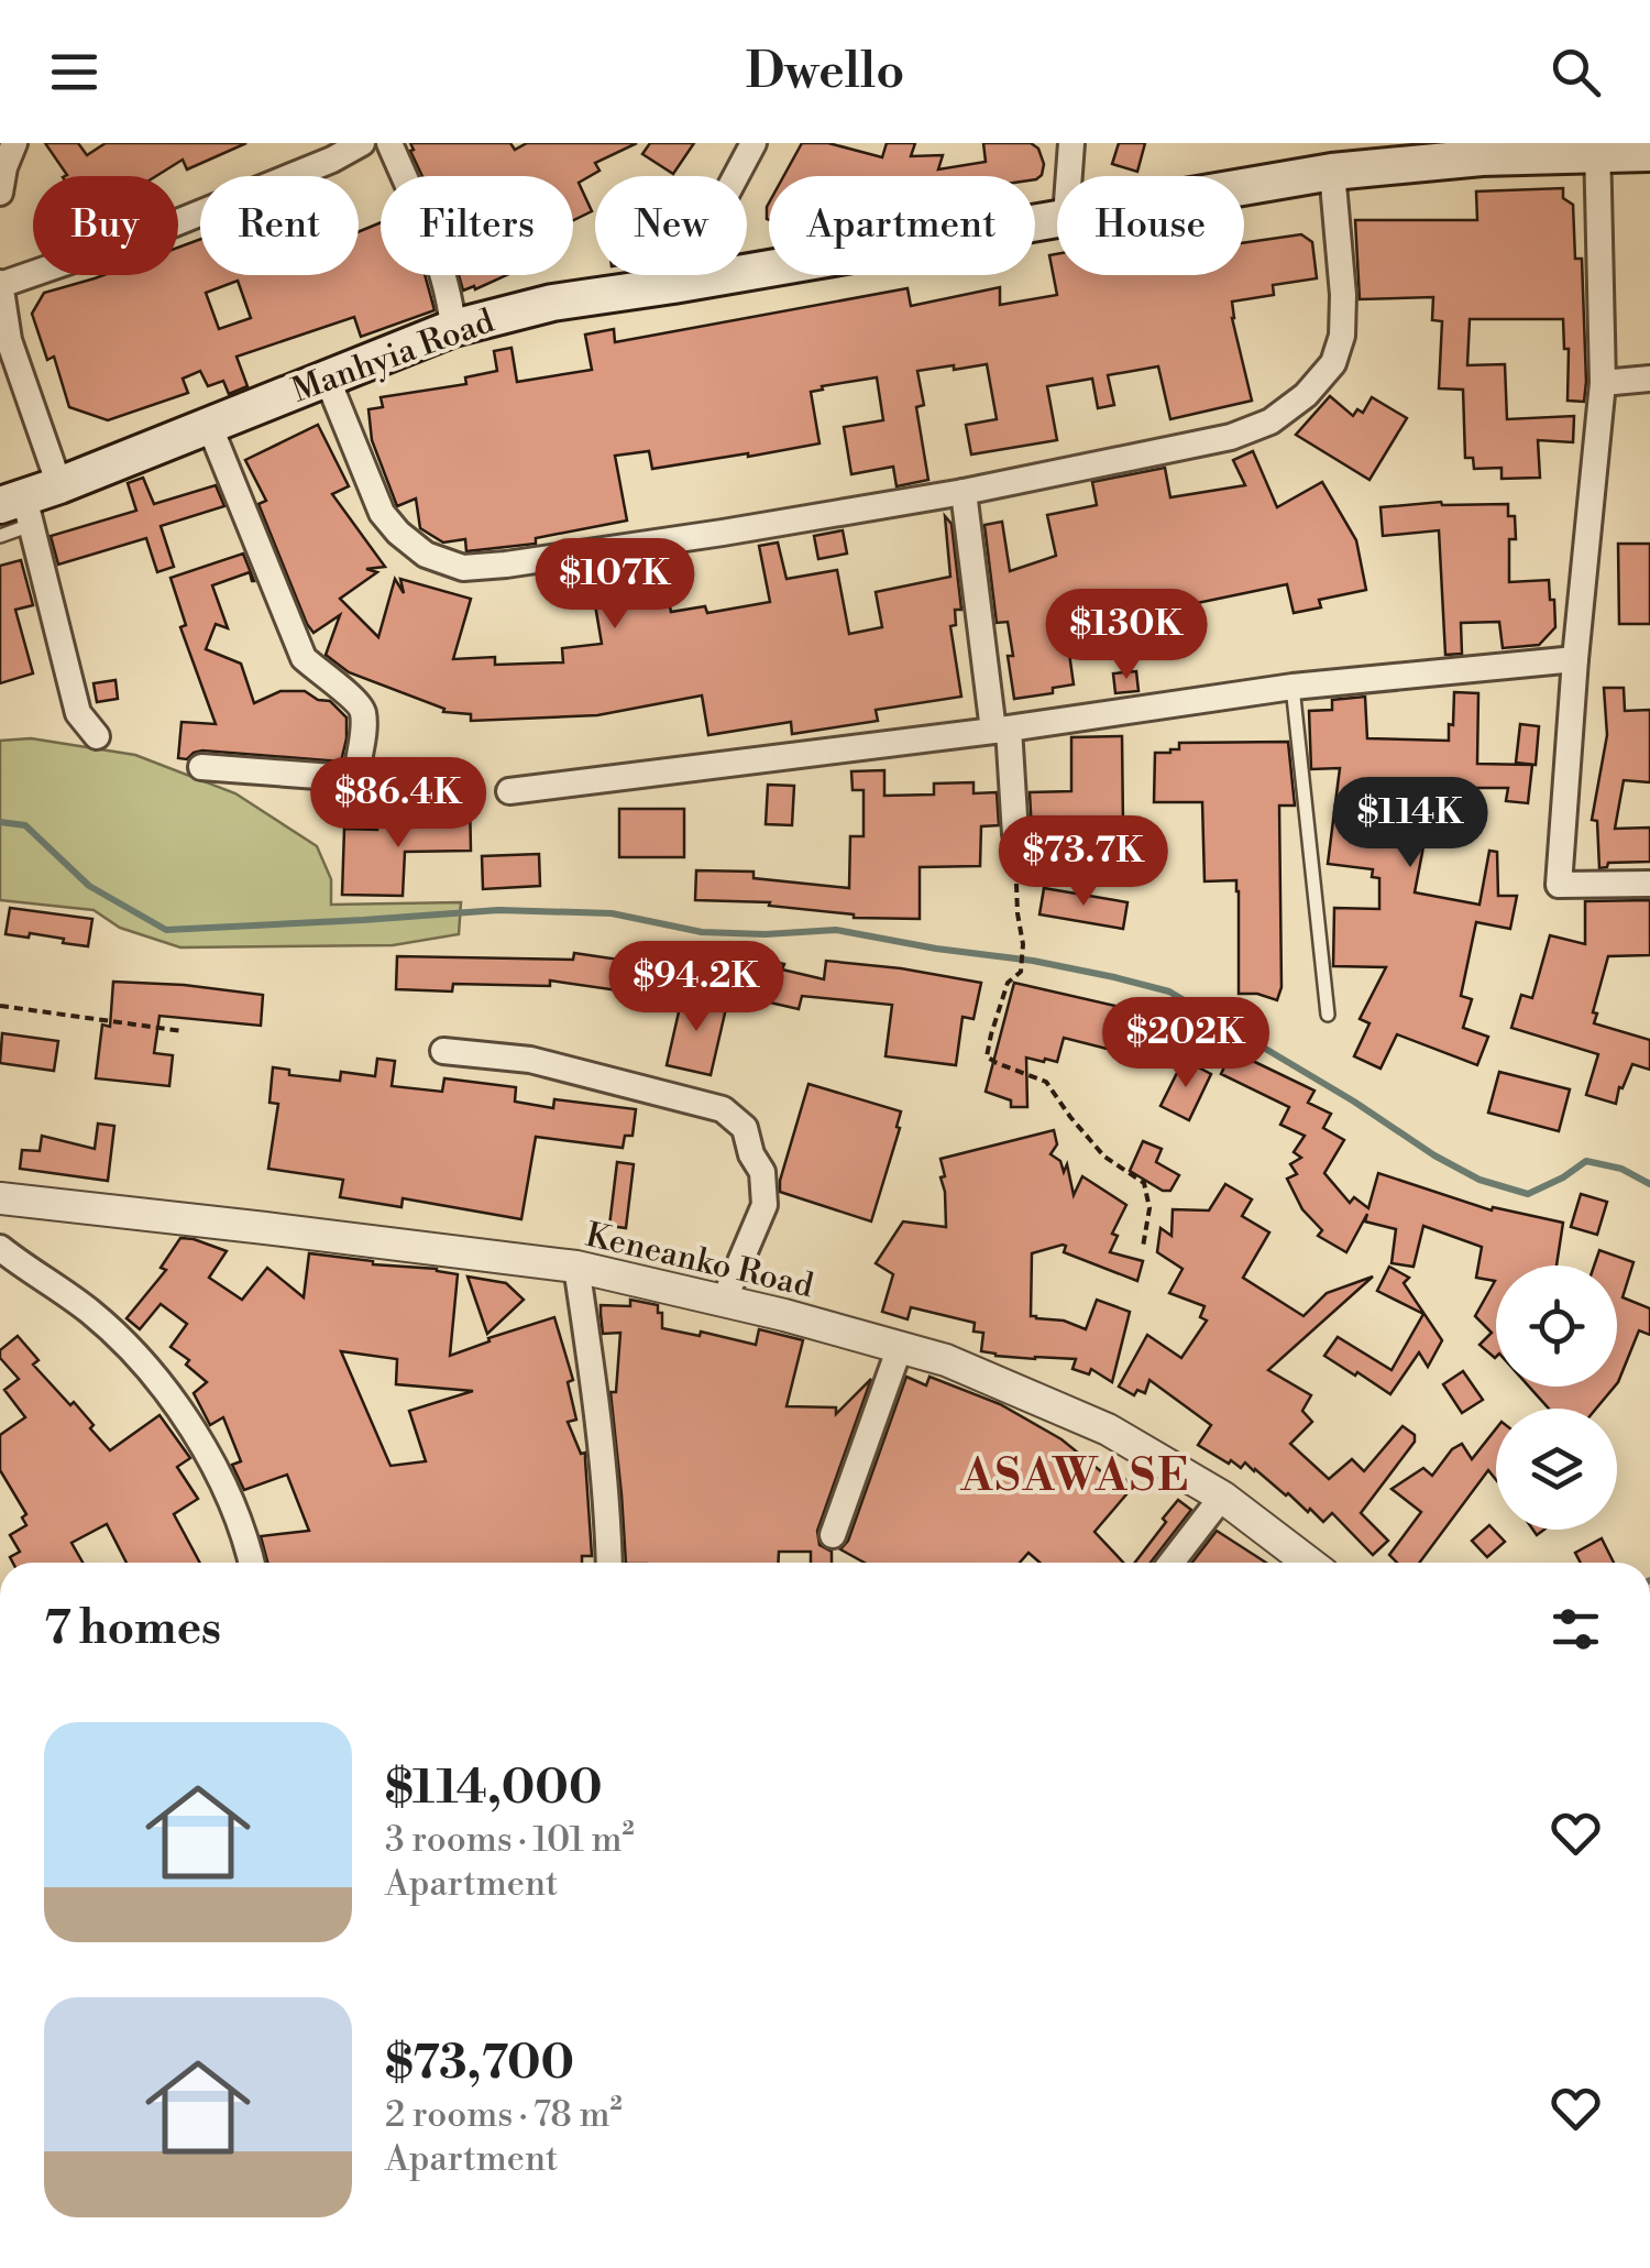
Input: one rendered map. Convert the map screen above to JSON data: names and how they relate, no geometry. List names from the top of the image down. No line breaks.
{"streets":{"main road":["Manhyia Road"],"street":["Keneanko Road"]},"districts":["ASAWASE"],"page":{"header":"Dwello","chip":["Buy","Rent","Filters","New","Apartment","House"],"price":["$107K","$130K","$86.4K","$114K","$73.7K","$94.2K","$202K"],"heading":"7 homes","list":[{"name":"$114,000","note":"3 rooms · 101 m² · Apartment"},{"name":"$73,700","note":"2 rooms · 78 m² · Apartment"}]}}
